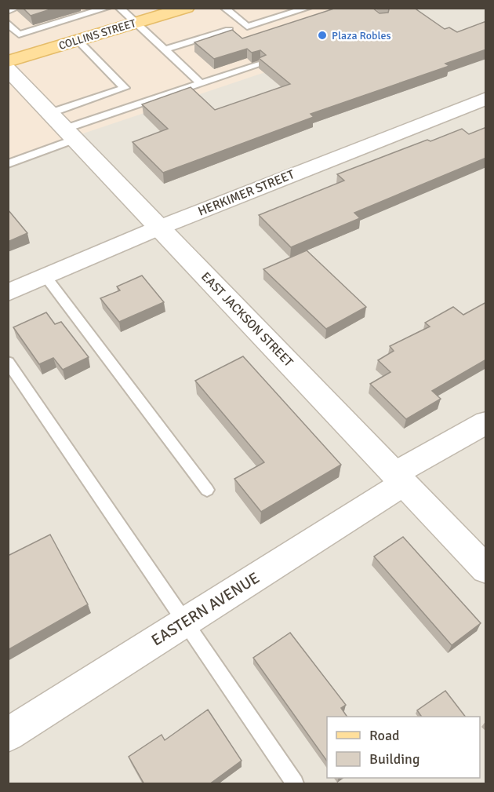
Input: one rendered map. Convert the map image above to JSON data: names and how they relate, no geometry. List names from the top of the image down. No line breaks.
{"streets":{"main road":["COLLINS STREET"],"street":["HERKIMER STREET","EAST JACKSON STREET","EASTERN AVENUE"]},"crossings":[["HERKIMER STREET","EAST JACKSON STREET"],["EAST JACKSON STREET","EASTERN AVENUE"]],"places":["Plaza Robles"],"legend":["Road","Building"]}
